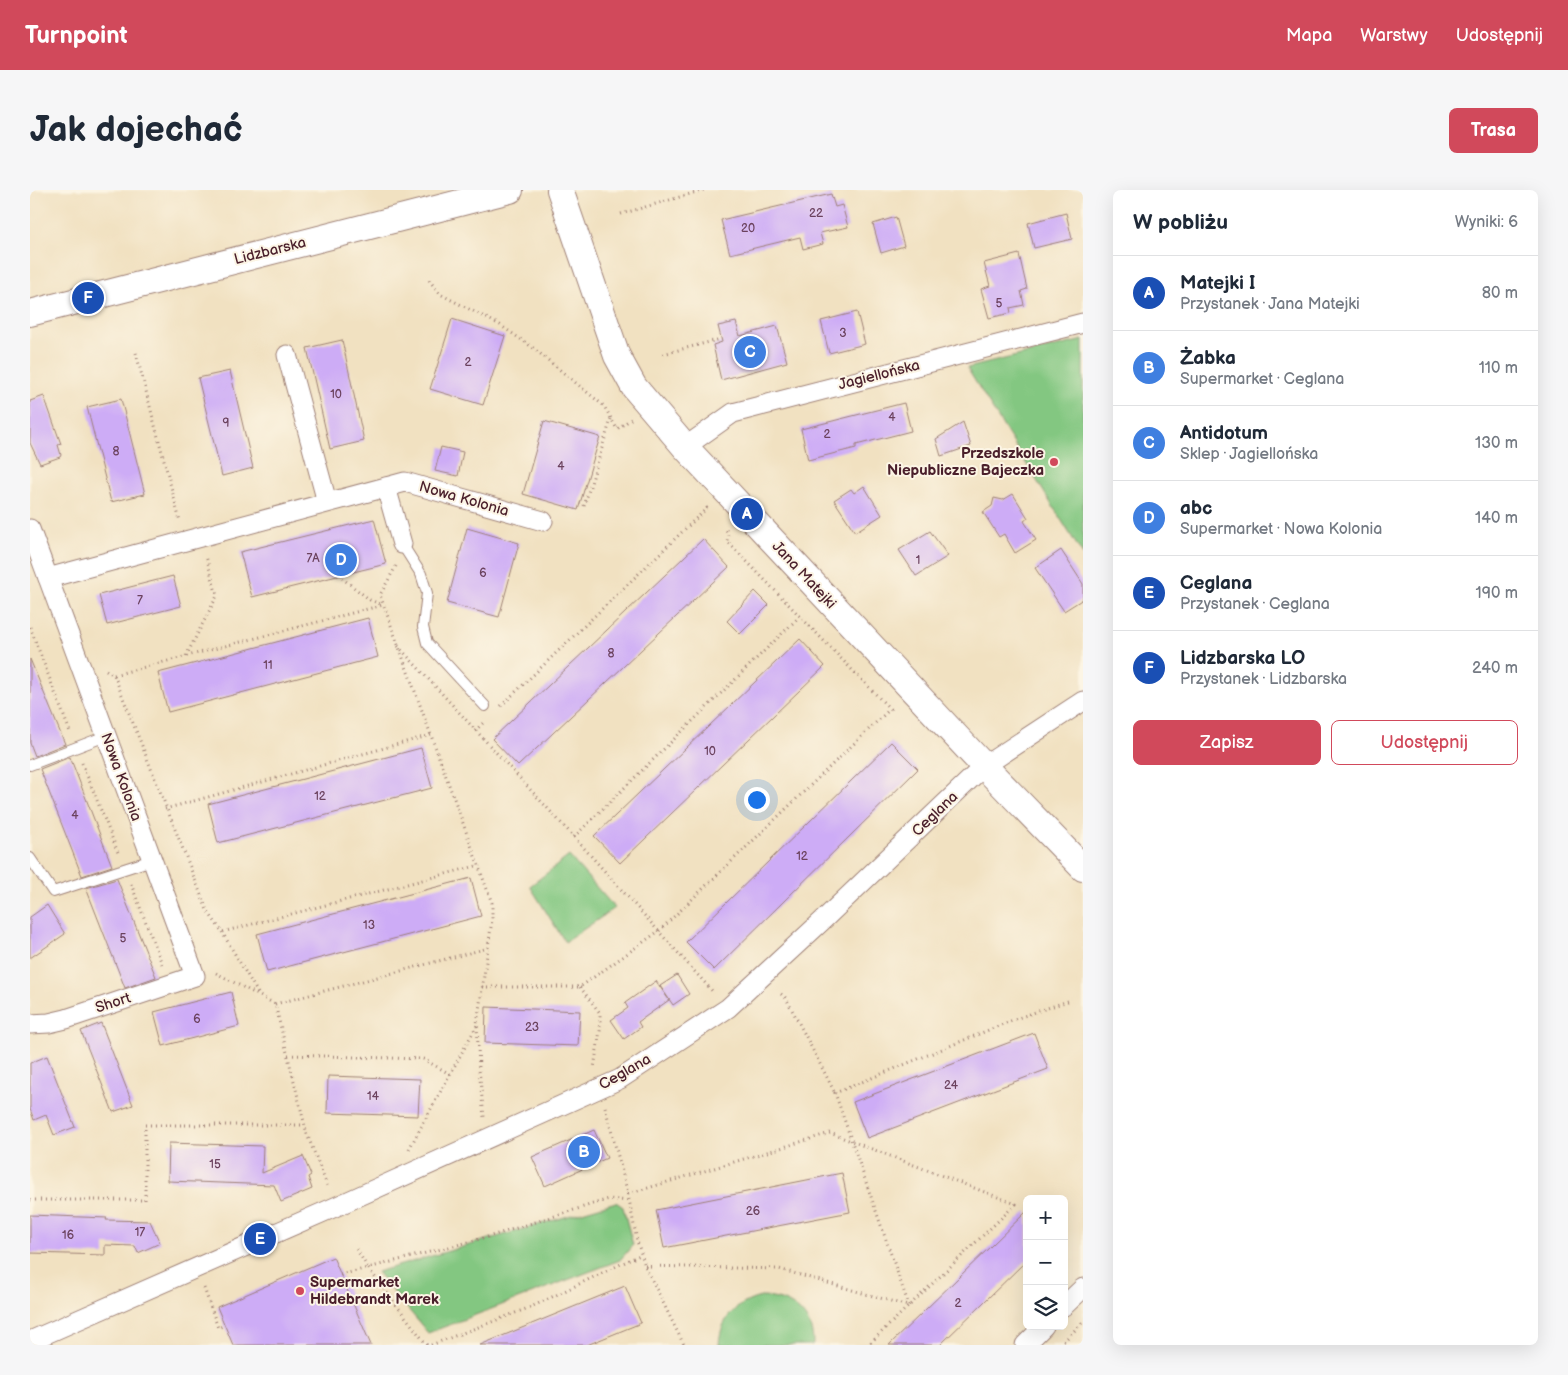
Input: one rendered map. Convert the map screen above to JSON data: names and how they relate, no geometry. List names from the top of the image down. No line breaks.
{"streets":{"street":["Lidzbarska","Jagiellońska","Nowa Kolonia","Jana Matejki","Ceglana","Short"]},"crossings":[["Jagiellońska","Jana Matejki"],["Nowa Kolonia","Short"],["Jana Matejki","Ceglana"]],"places":["Przedszkole Niepubliczne Bajeczka","Supermarket Hildebrandt Marek"],"house_numbers":["22","20","5","3","2","10","4","9","2","8","4","7A","1","6","7","8","11","10","12","4","12","13","5","6","23","24","14","15","26","17","16","2"],"page":{"header":"Turnpoint","nav":["Mapa","Warstwy","Udostępnij"],"buttons":["Trasa",["Zapisz","Udostępnij"]],"title":"Jak dojechać","heading":["W pobliżu","Wyniki: 6"],"list":[{"mark":"A","name":"Matejki I","note":"Przystanek · Jana Matejki","value":"80 m"},{"mark":"B","name":"Żabka","note":"Supermarket · Ceglana","value":"110 m"},{"mark":"C","name":"Antidotum","note":"Sklep · Jagiellońska","value":"130 m"},{"mark":"D","name":"abc","note":"Supermarket · Nowa Kolonia","value":"140 m"},{"mark":"E","name":"Ceglana","note":"Przystanek · Ceglana","value":"190 m"},{"mark":"F","name":"Lidzbarska LO","note":"Przystanek · Lidzbarska","value":"240 m"}],"pins":["F","C","A","D","B","E"],"map_buttons":["+","−"]}}
